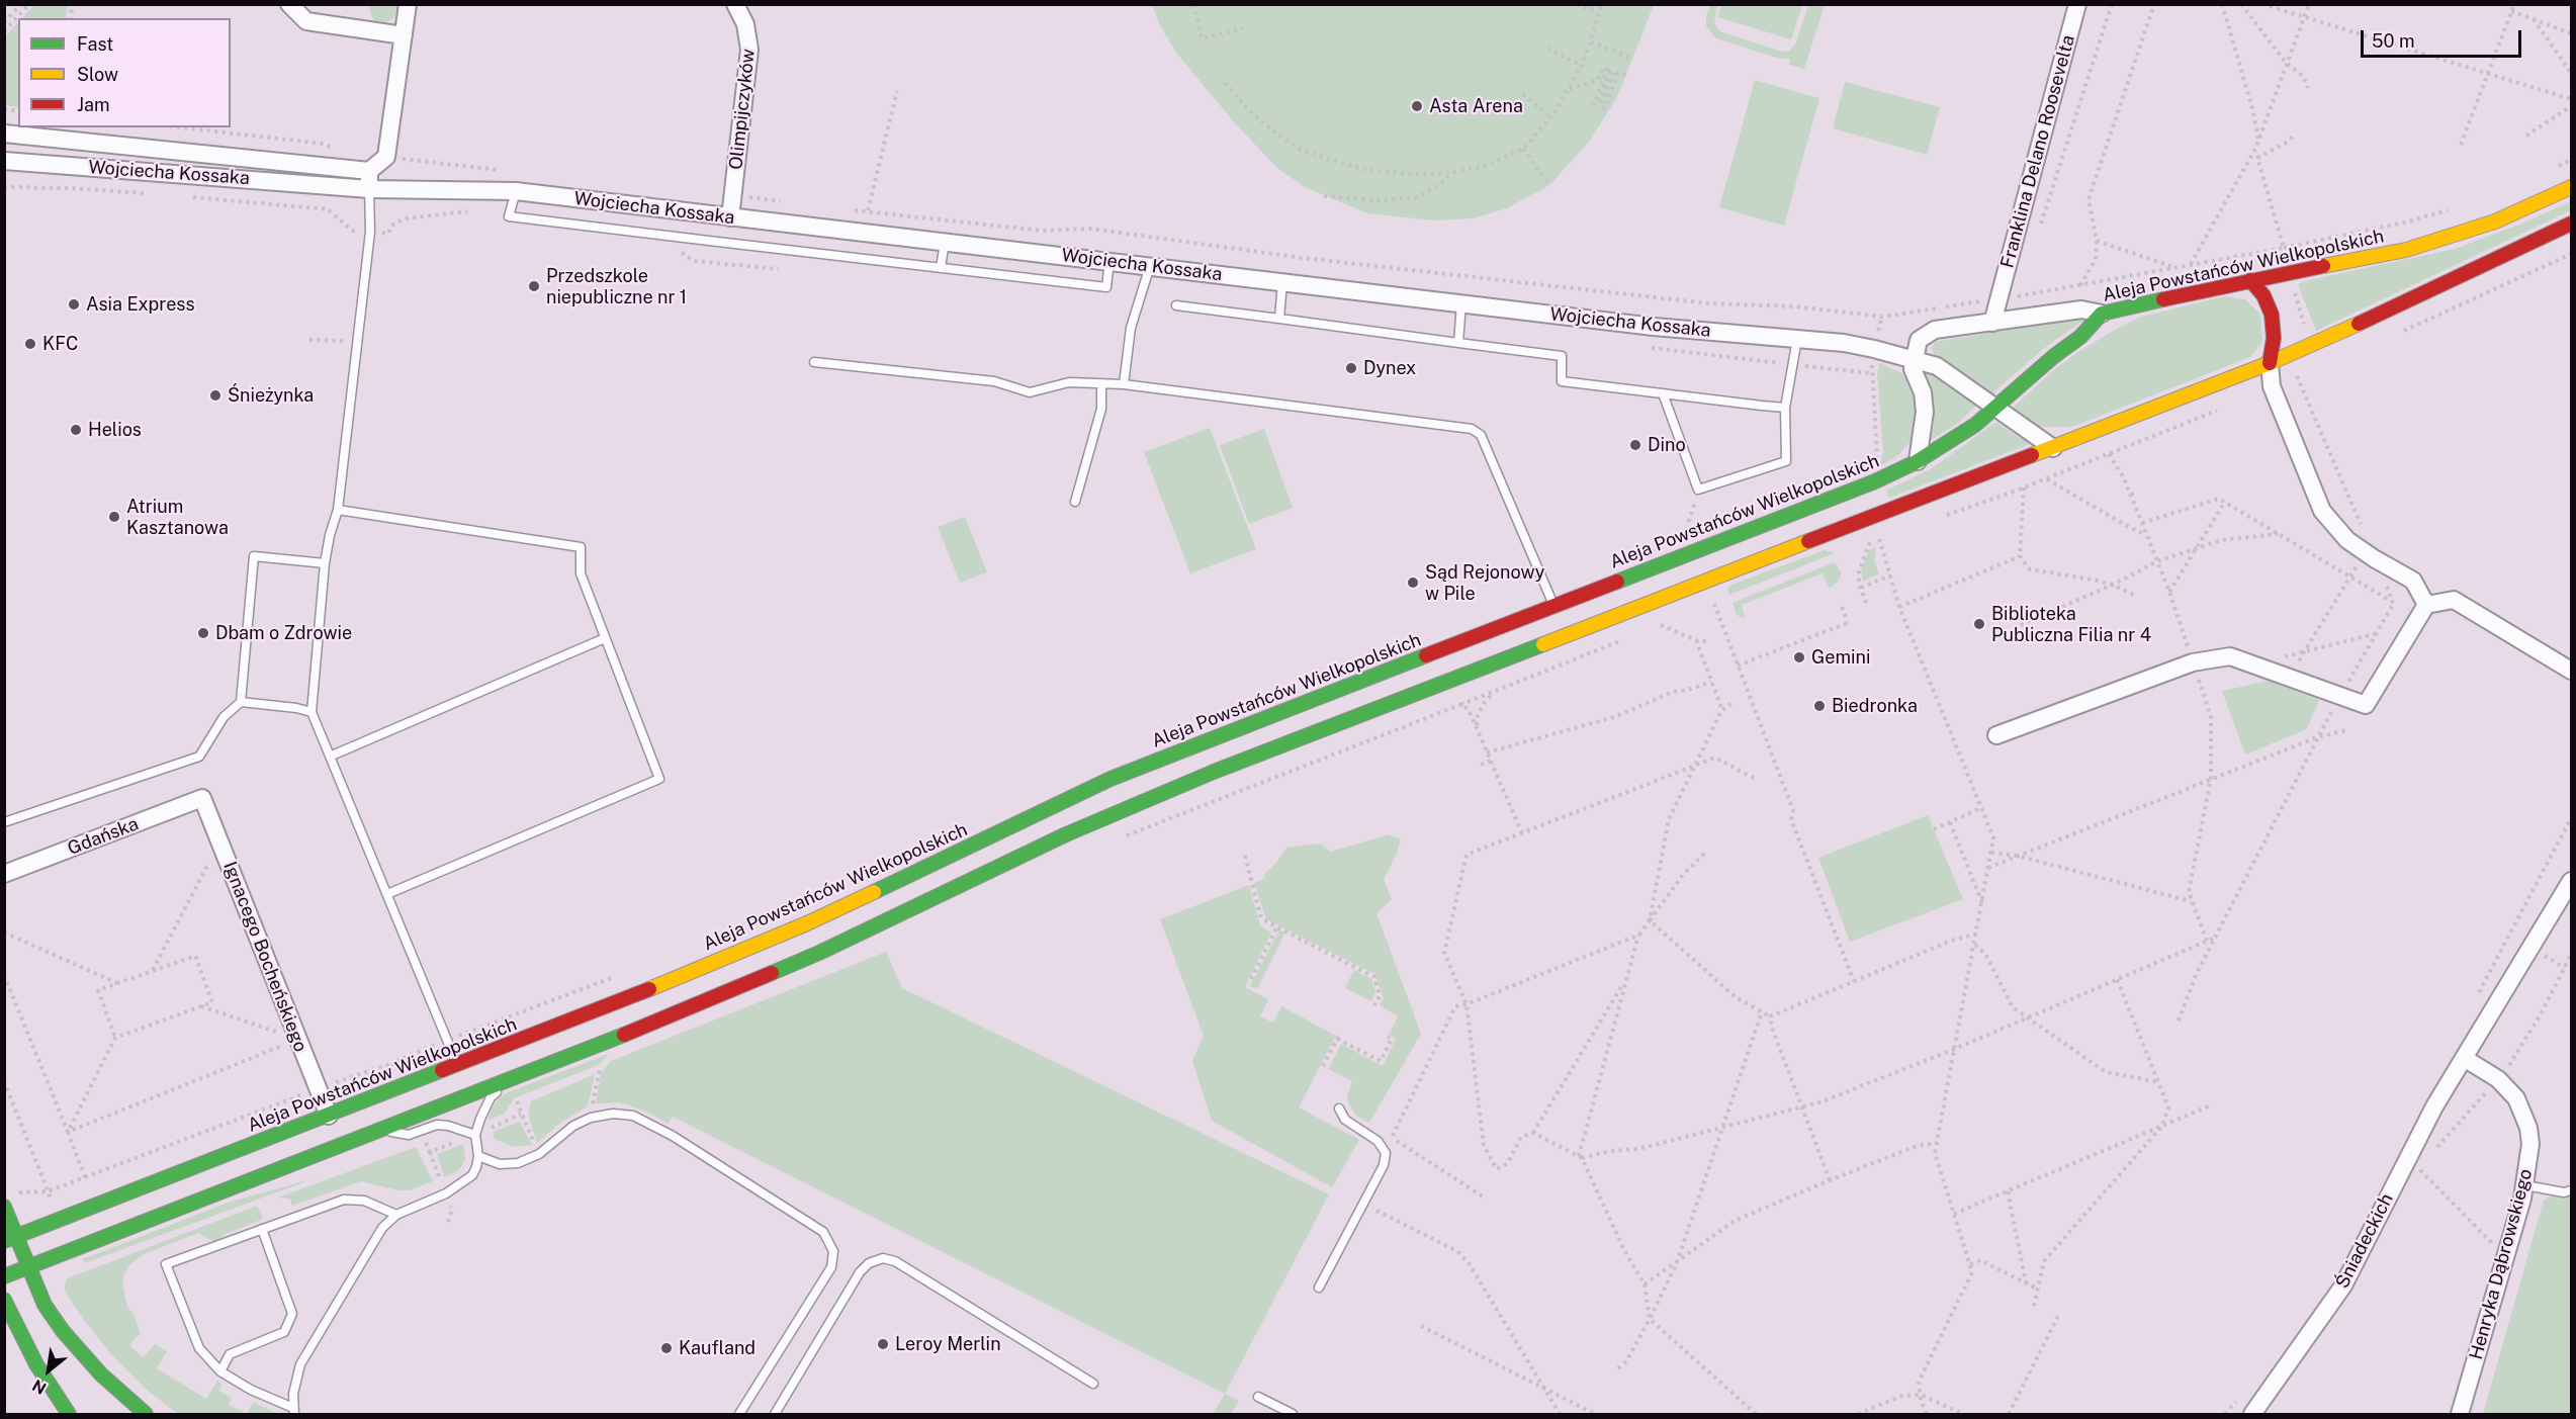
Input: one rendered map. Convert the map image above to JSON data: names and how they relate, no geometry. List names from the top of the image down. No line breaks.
{"streets":{"main road":["Aleja Powstańców Wielkopolskich"],"street":["Olimpijczyków","Franklina Delano Roosevelta","Wojciecha Kossaka","Gdańska","Ignacego Bocheńskiego","Śniadeckich","Henryka Dąbrowskiego"]},"crossings":[["Olimpijczyków","Wojciecha Kossaka"],["Wojciecha Kossaka","Aleja Powstańców Wielkopolskich"],["Aleja Powstańców Wielkopolskich","Ignacego Bocheńskiego"],["Gdańska","Ignacego Bocheńskiego"],["Śniadeckich","Henryka Dąbrowskiego"]],"places":["Asta Arena","Przedszkole niepubliczne nr 1","Asia Express","KFC","Dynex","Śnieżynka","Helios","Dino","Atrium Kasztanowa","Sąd Rejonowy w Pile","Biblioteka Publiczna Filia nr 4","Dbam o Zdrowie","Gemini","Biedronka","Leroy Merlin","Kaufland"],"legend":["Fast","Slow","Jam"],"scale_bar":"50 m","north":"bottom left"}
